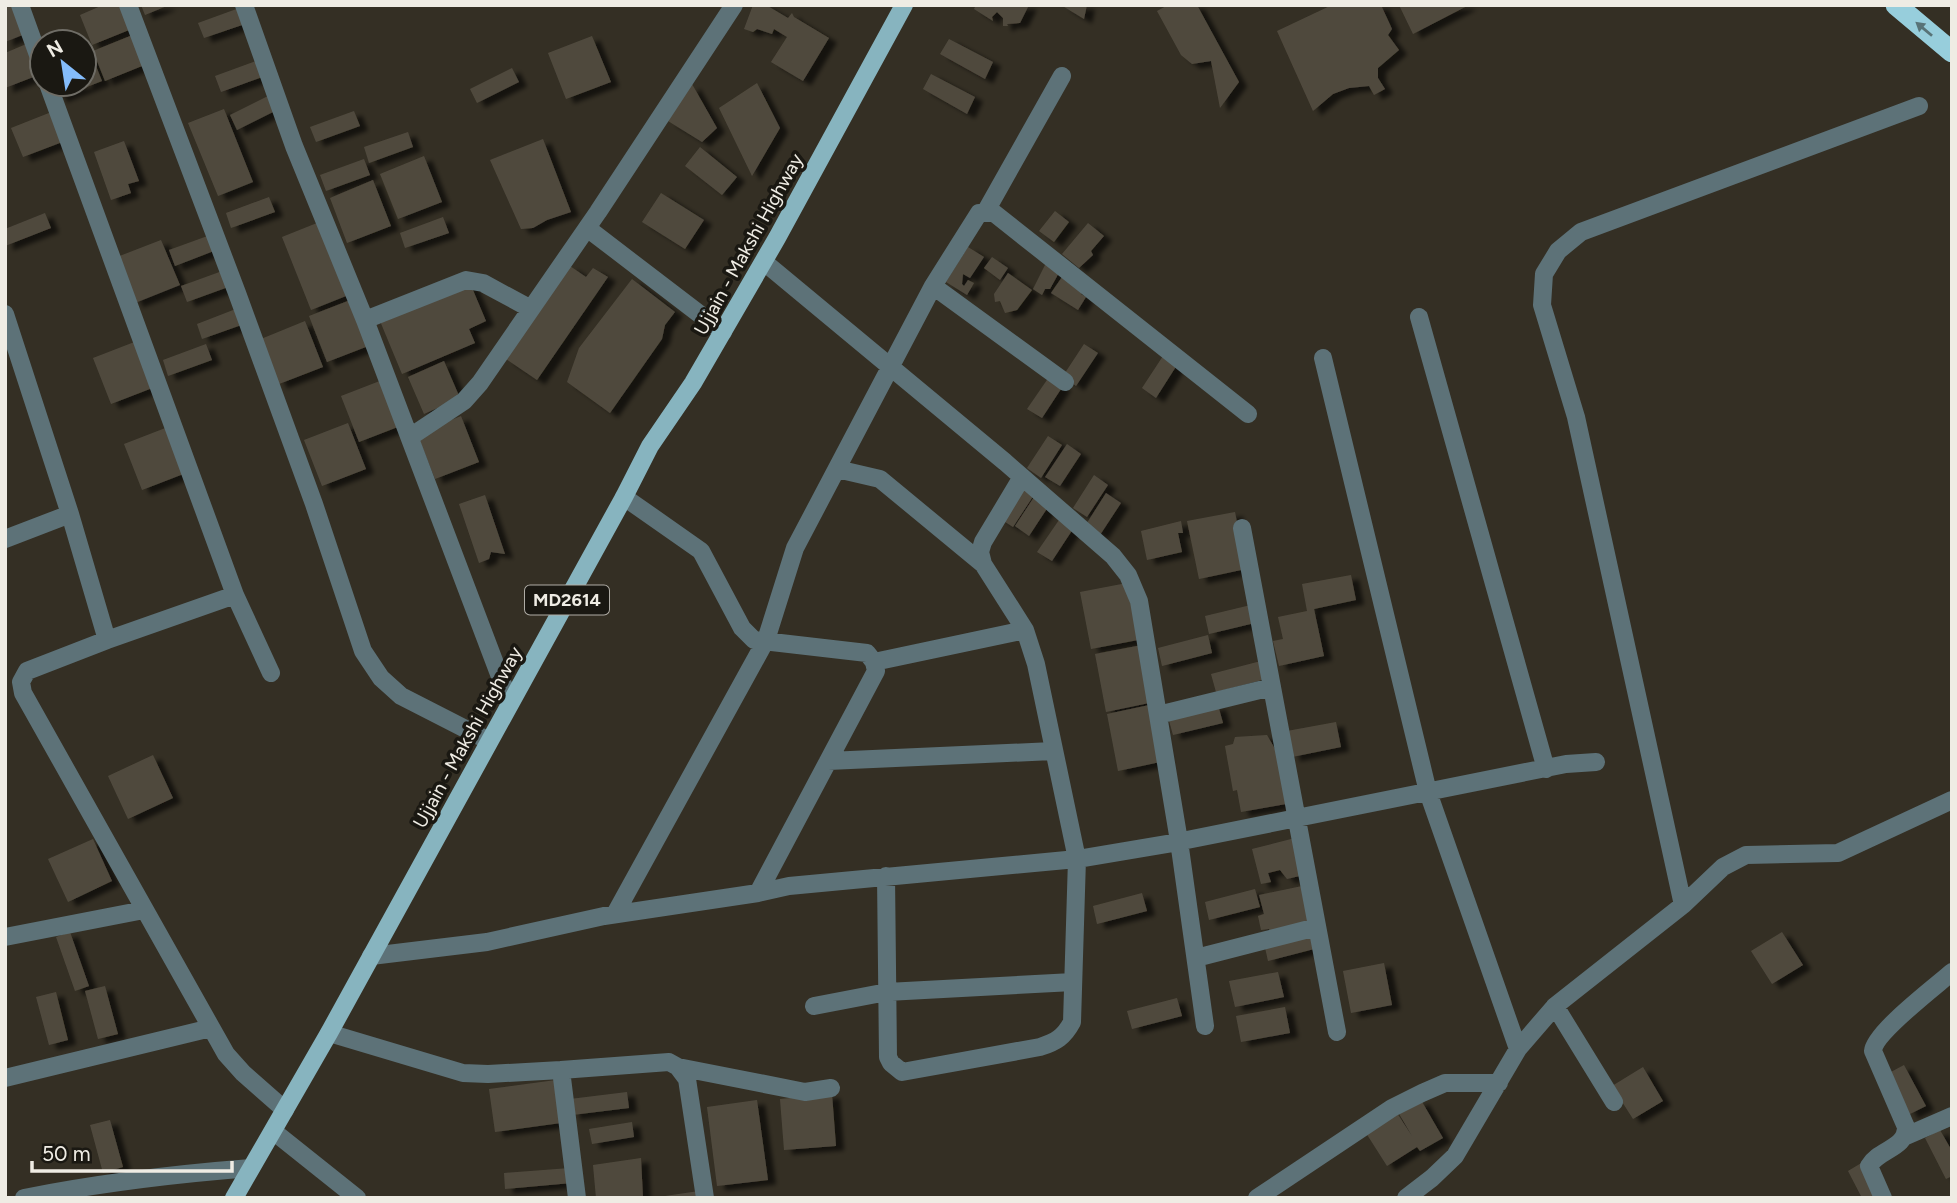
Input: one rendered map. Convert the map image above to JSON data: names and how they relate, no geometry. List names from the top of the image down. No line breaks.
{"streets":{"main road":["Ujjain - Makshi Highway","MD2614"]},"scale_bar":"50 m","north":"top left"}
